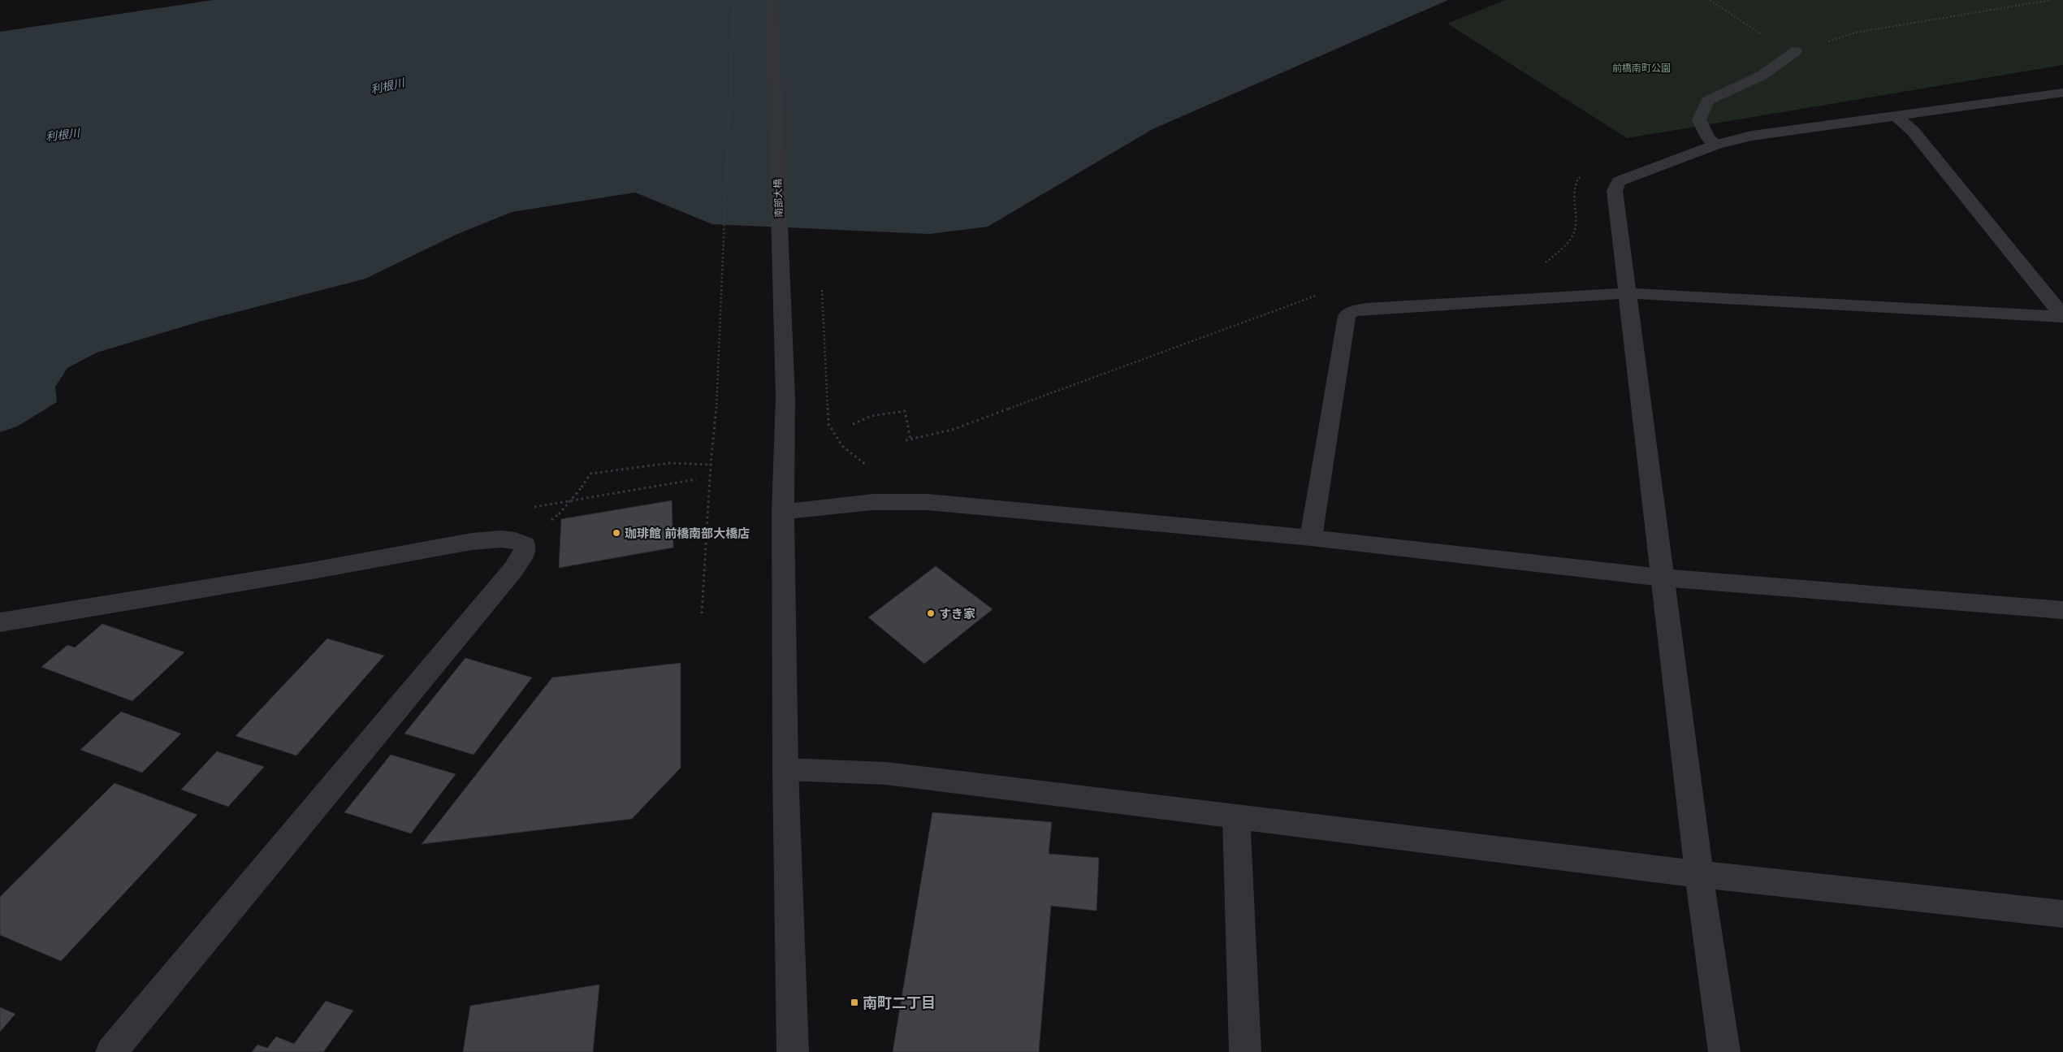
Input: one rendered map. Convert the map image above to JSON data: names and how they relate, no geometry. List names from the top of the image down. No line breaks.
{"streets":{"street":["南部大橋"]},"water":["利根川"],"parks":["前橋南町公園"],"places":{"other":["珈琲館 前橋南部大橋店","すき家"],"transit":["南町二丁目"]}}
